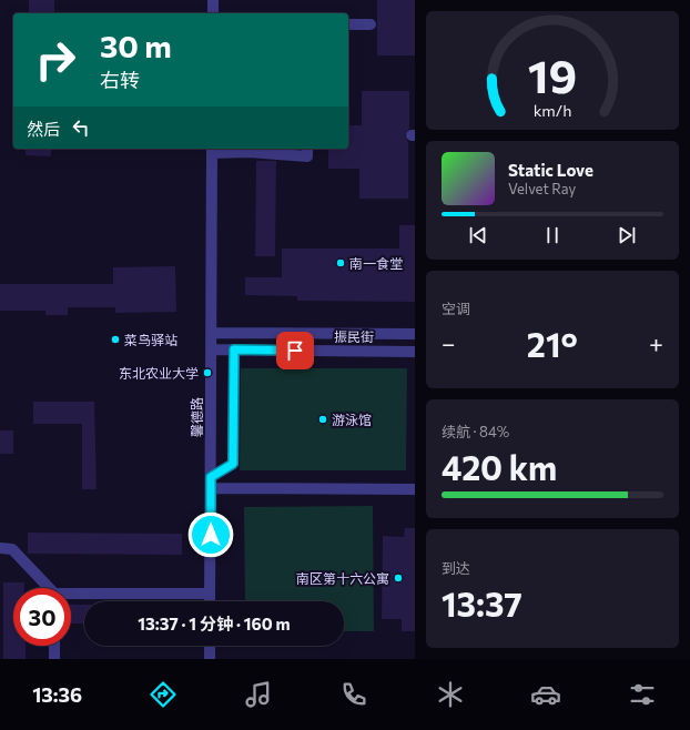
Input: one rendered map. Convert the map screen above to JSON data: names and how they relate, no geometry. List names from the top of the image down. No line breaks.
{"streets":{"street":["振民街","馨德路"]},"crossings":[["振民街","馨德路"]],"places":["南一食堂","菜鸟驿站","东北农业大学","游泳馆","南区第十六公寓"],"page":{"turn":["30 m","右转"],"then":"然后","song":["Static Love","Velvet Ray"],"tile":["空调",["续航 · 84%","420 km"],["到达","13:37"]],"heat":["−","21°","+"],"limit":"30","trip":"13:37 · 1 分钟 · 160 m","tabs":"13:36","gauge":["19","km/h"]}}
